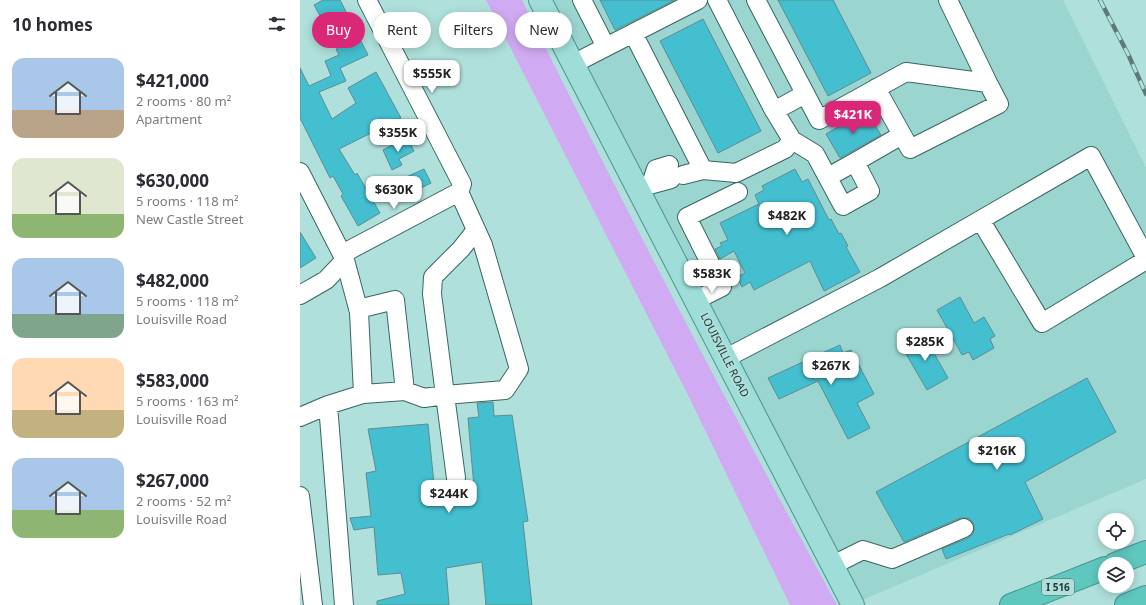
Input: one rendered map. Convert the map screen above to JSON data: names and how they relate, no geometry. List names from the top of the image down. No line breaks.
{"streets":{"highway":["I 516"],"main road":["LOUISVILLE ROAD"]},"page":{"heading":"10 homes","chip":["Buy","Rent","Filters","New"],"list":[{"name":"$421,000","note":"2 rooms · 80 m² · Apartment"},{"name":"$630,000","note":"5 rooms · 118 m² · New Castle Street"},{"name":"$482,000","note":"5 rooms · 118 m² · Louisville Road"},{"name":"$583,000","note":"5 rooms · 163 m² · Louisville Road"},{"name":"$267,000","note":"2 rooms · 52 m² · Louisville Road"}],"price":["$555K","$421K","$355K","$630K","$482K","$583K","$285K","$267K","$216K","$244K"]}}
